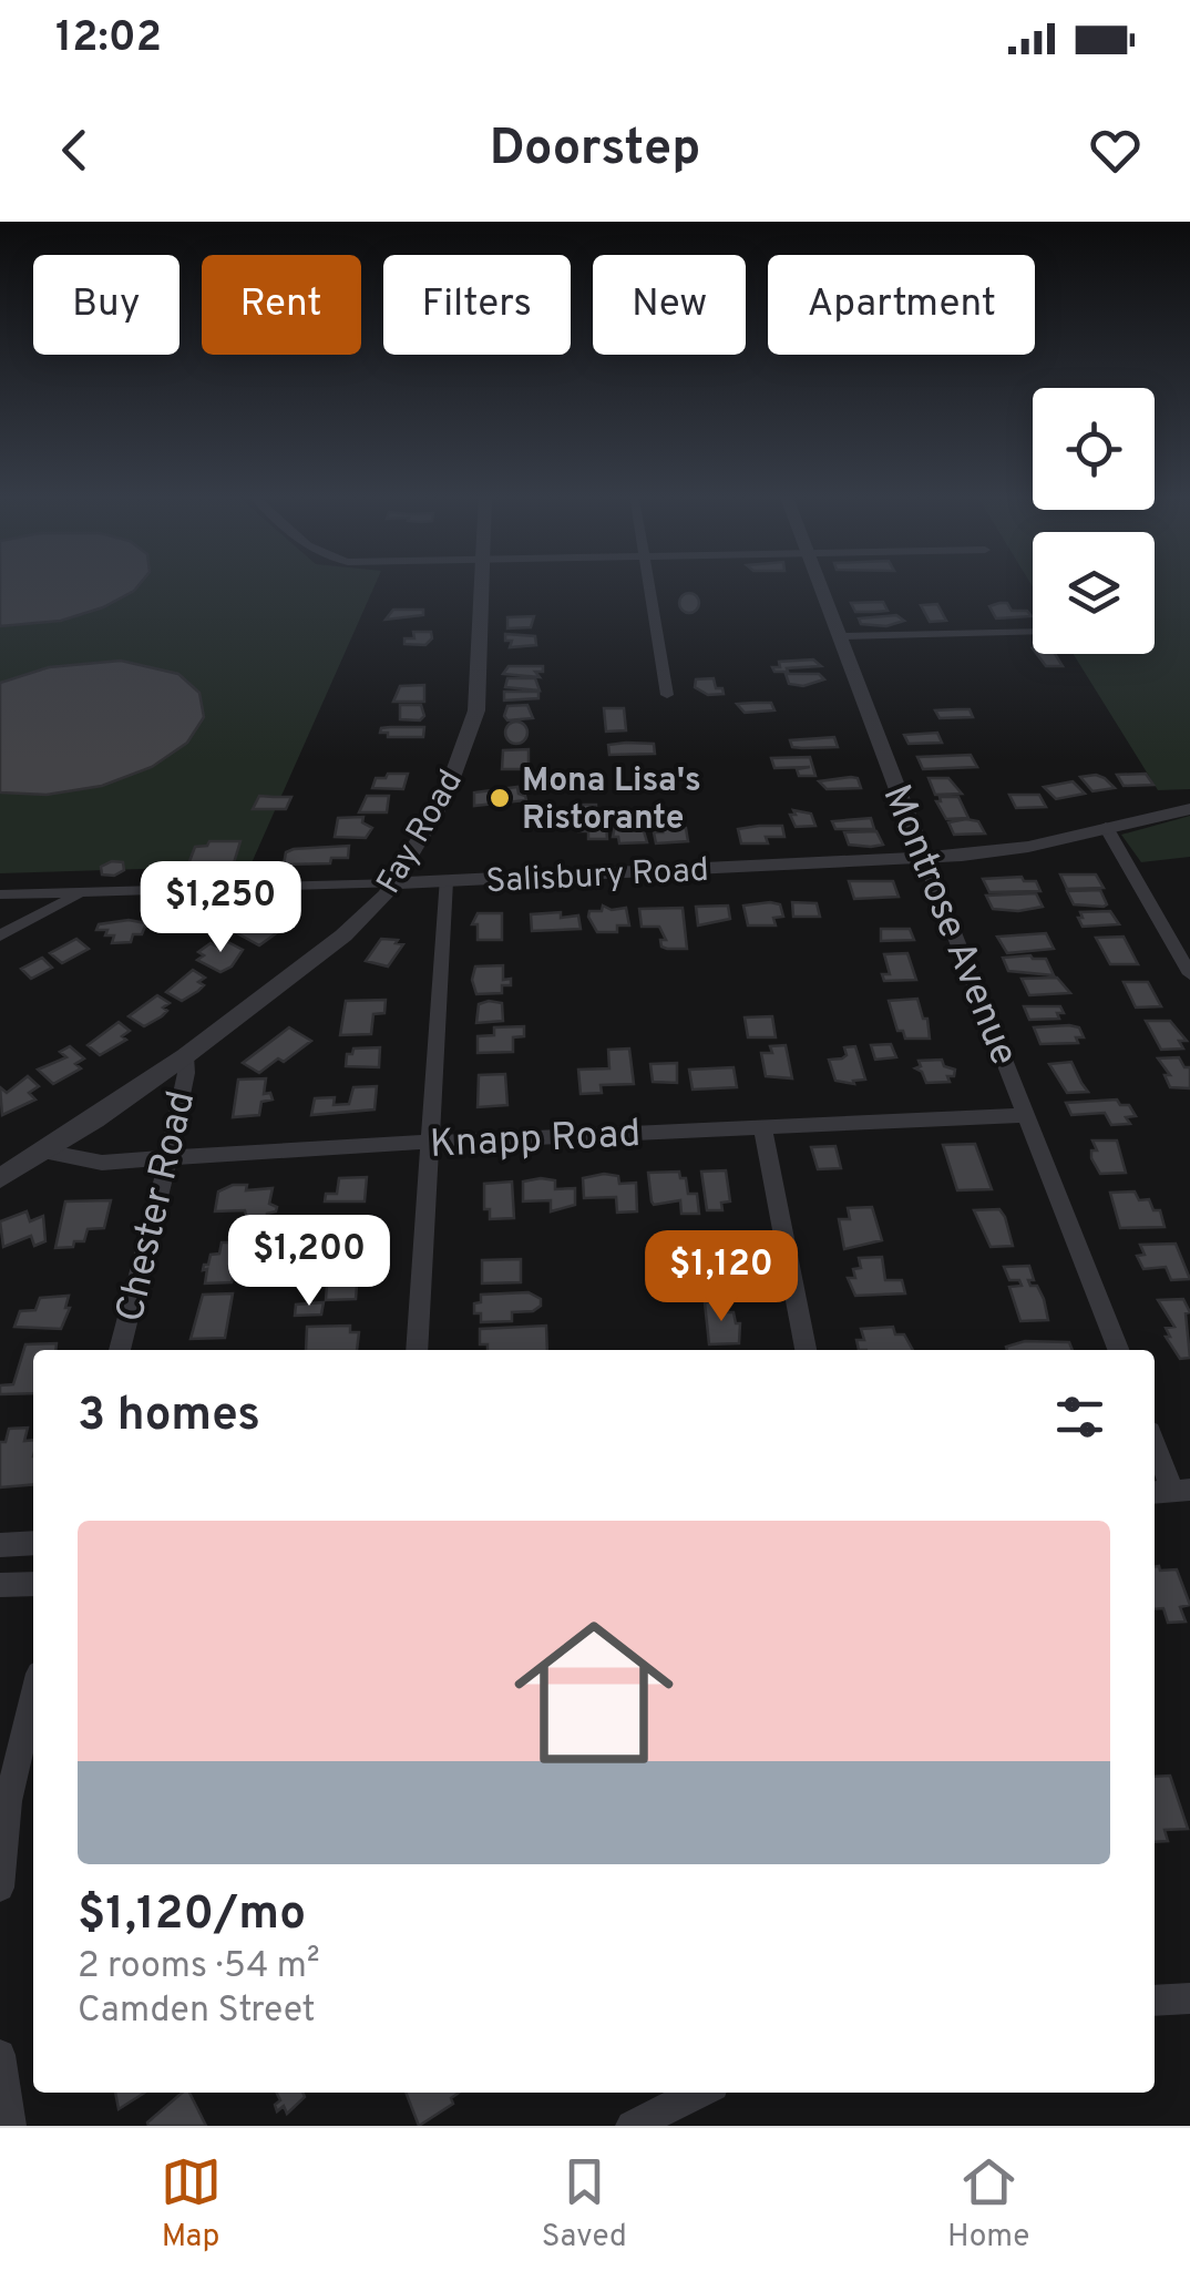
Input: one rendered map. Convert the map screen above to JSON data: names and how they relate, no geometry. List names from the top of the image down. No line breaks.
{"streets":{"street":["Fay Road","Salisbury Road","Montrose Avenue","Knapp Road","Chester Road"]},"crossings":[["Fay Road","Salisbury Road"],["Fay Road","Knapp Road"],["Fay Road","Chester Road"],["Salisbury Road","Montrose Avenue"],["Montrose Avenue","Knapp Road"],["Knapp Road","Chester Road"]],"places":["Mona Lisa's Ristorante"],"page":{"status":"12:02","header":"Doorstep","chip":["Buy","Rent","Filters","New","Apartment"],"price":["$1,250","$1,200","$1,120"],"heading":"3 homes","list":[{"name":"$1,120/mo","note":"2 rooms · 54 m² · Camden Street"}],"tabs":["Map","Saved","Home"]}}
